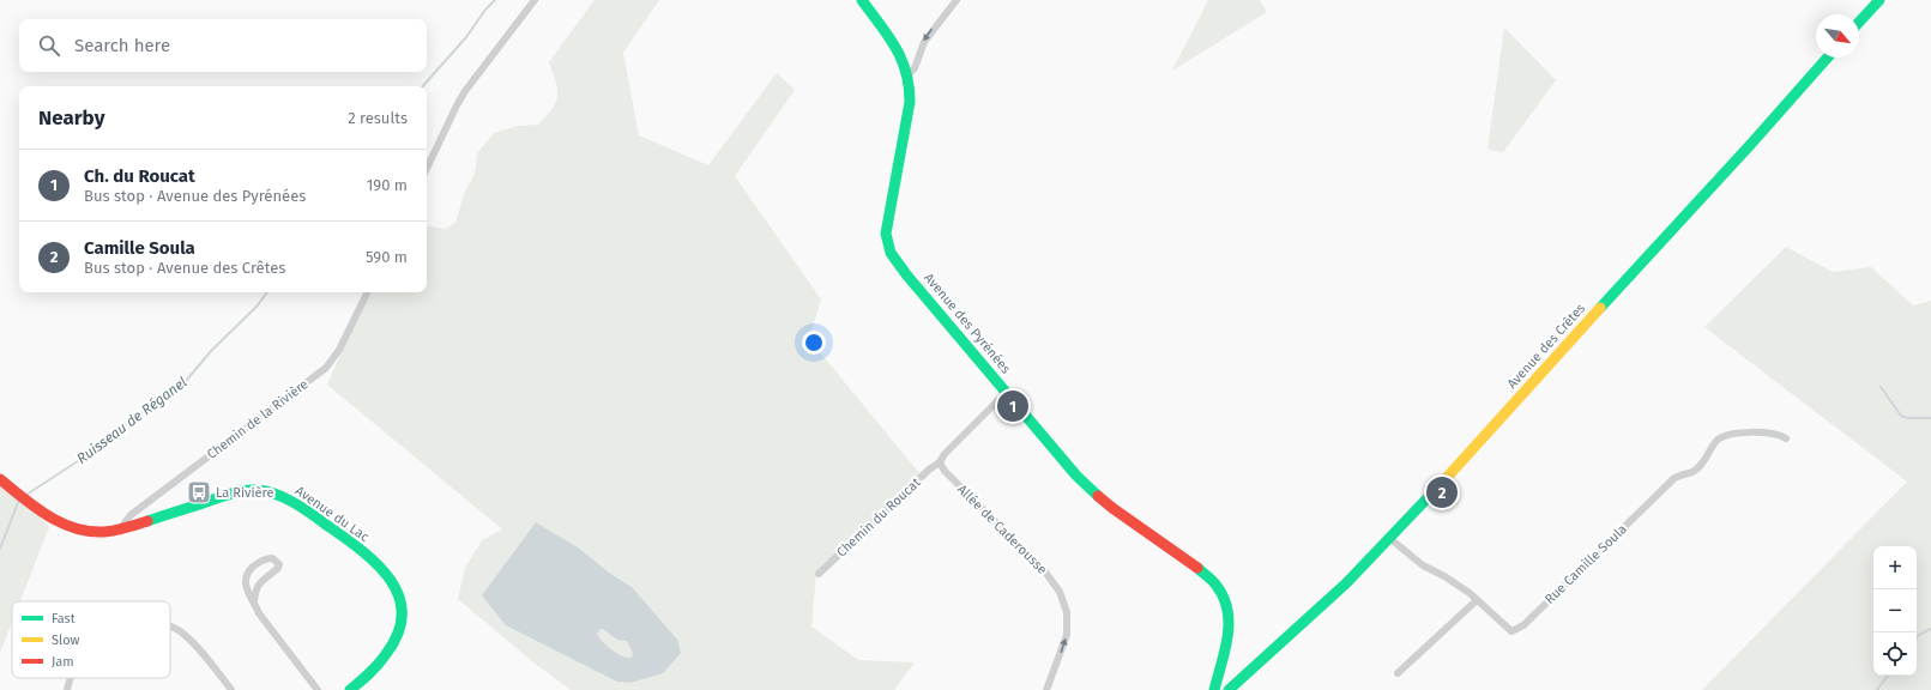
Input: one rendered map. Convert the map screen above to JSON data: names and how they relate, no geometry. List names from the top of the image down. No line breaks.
{"streets":{"street":["Avenue des Pyrénées","Avenue des Crêtes","Chemin de la Rivière","Avenue du Lac","Chemin du Roucat","Allée de Caderousse","Rue Camille Soula"]},"crossings":[["Avenue des Pyrénées","Avenue des Crêtes"],["Avenue des Crêtes","Rue Camille Soula"],["Chemin de la Rivière","Avenue du Lac"],["Chemin du Roucat","Allée de Caderousse"]],"one_way":["Allée de Caderousse"],"water":["Ruisseau de Réganel"],"places":{"bus stop":["La Rivière"]},"legend":["Fast","Slow","Jam"],"north":"bottom right","page":{"search":"Search here","heading":["Nearby","2 results"],"list":[{"mark":"1","name":"Ch. du Roucat","note":"Bus stop · Avenue des Pyrénées","value":"190 m"},{"mark":"2","name":"Camille Soula","note":"Bus stop · Avenue des Crêtes","value":"590 m"}],"pins":["1","2"],"map_buttons":["+","−"]}}
